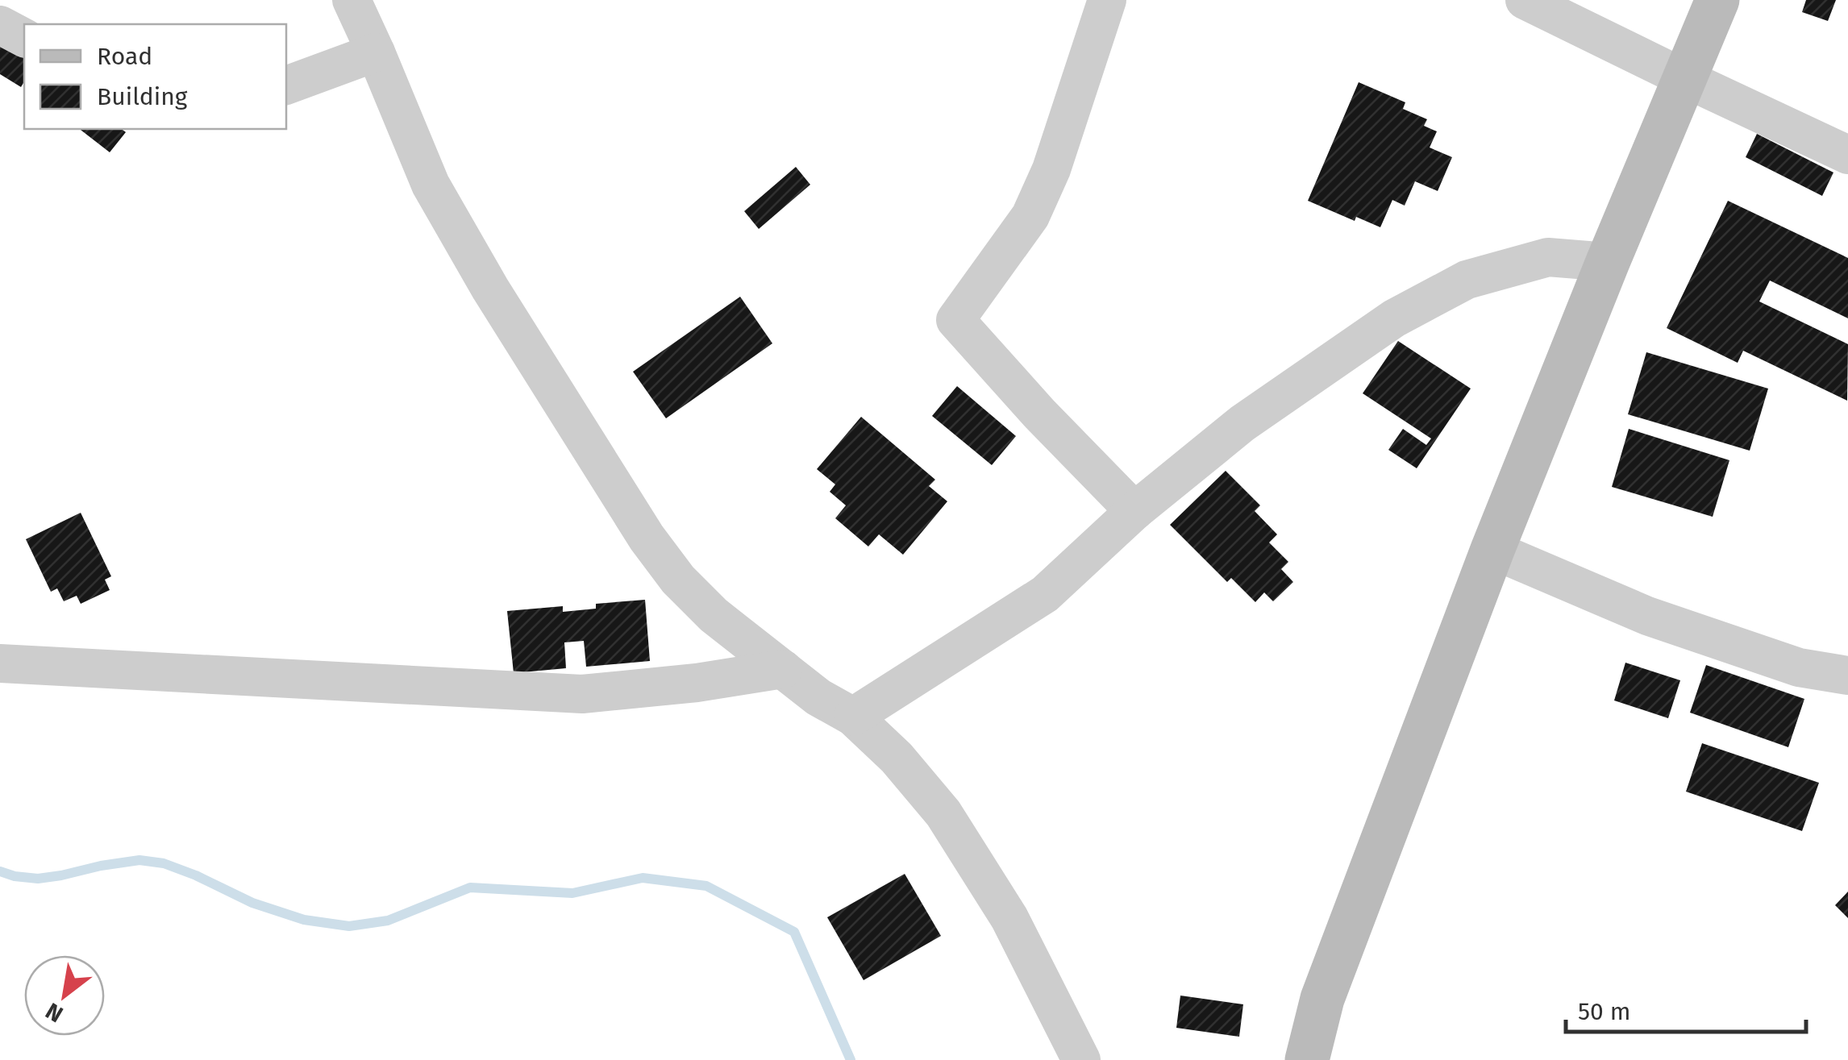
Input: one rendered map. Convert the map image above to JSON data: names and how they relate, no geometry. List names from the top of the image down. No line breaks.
{"legend":["Road","Building"],"scale_bar":"50 m","north":"bottom left"}
